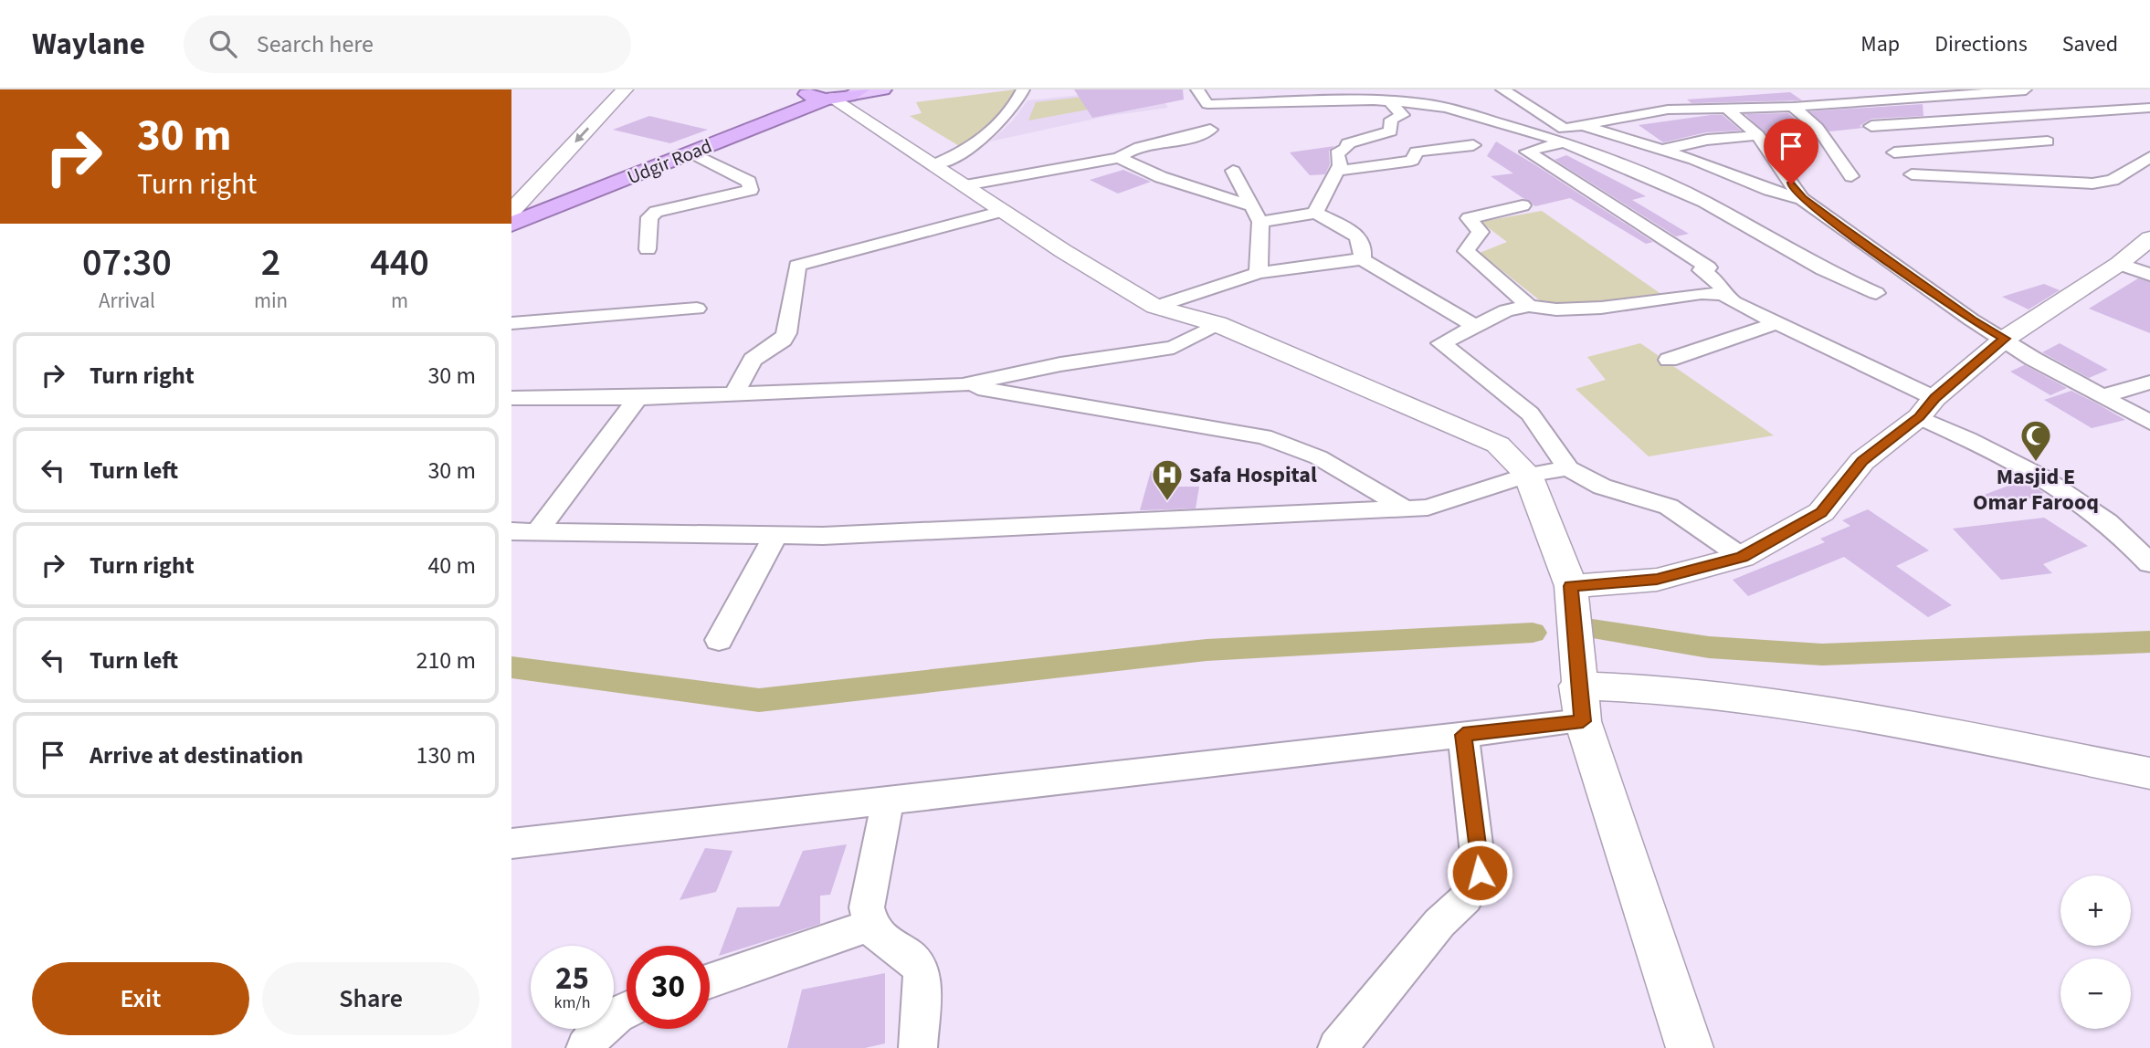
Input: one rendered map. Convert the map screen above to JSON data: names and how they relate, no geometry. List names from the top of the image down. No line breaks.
{"streets":{"highway":["Udgir Road"]},"places":{"mosque":["Masjid E Omar Farooq"],"hospital":["Safa Hospital"]},"page":{"header":"Waylane","search":"Search here","nav":["Map","Directions","Saved"],"turn":["30 m","Turn right"],"eta":["07:30","Arrival","2","min","440","m"],"list":[{"name":"Turn right","value":"30 m"},{"name":"Turn left","value":"30 m"},{"name":"Turn right","value":"40 m"},{"name":"Turn left","value":"210 m"},{"name":"Arrive at destination","value":"130 m"}],"map_buttons":["+","−"],"speed":"25 km/h","limit":"30","buttons":["Exit","Share"]}}
